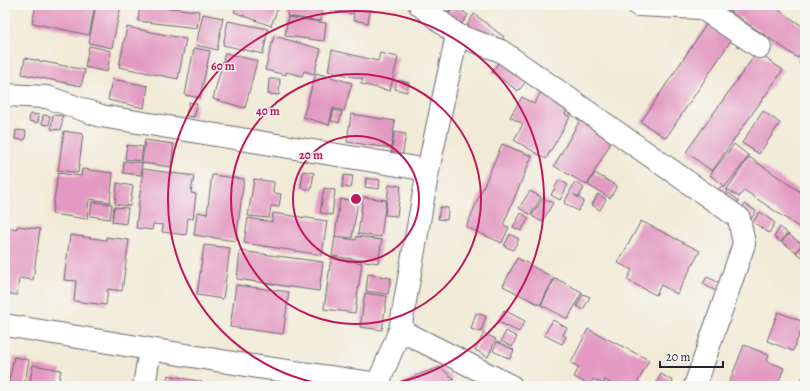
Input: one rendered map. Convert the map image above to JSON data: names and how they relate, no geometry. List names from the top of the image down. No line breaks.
{"scale_bar":"20 m","rings":["60 m","40 m","20 m"]}
